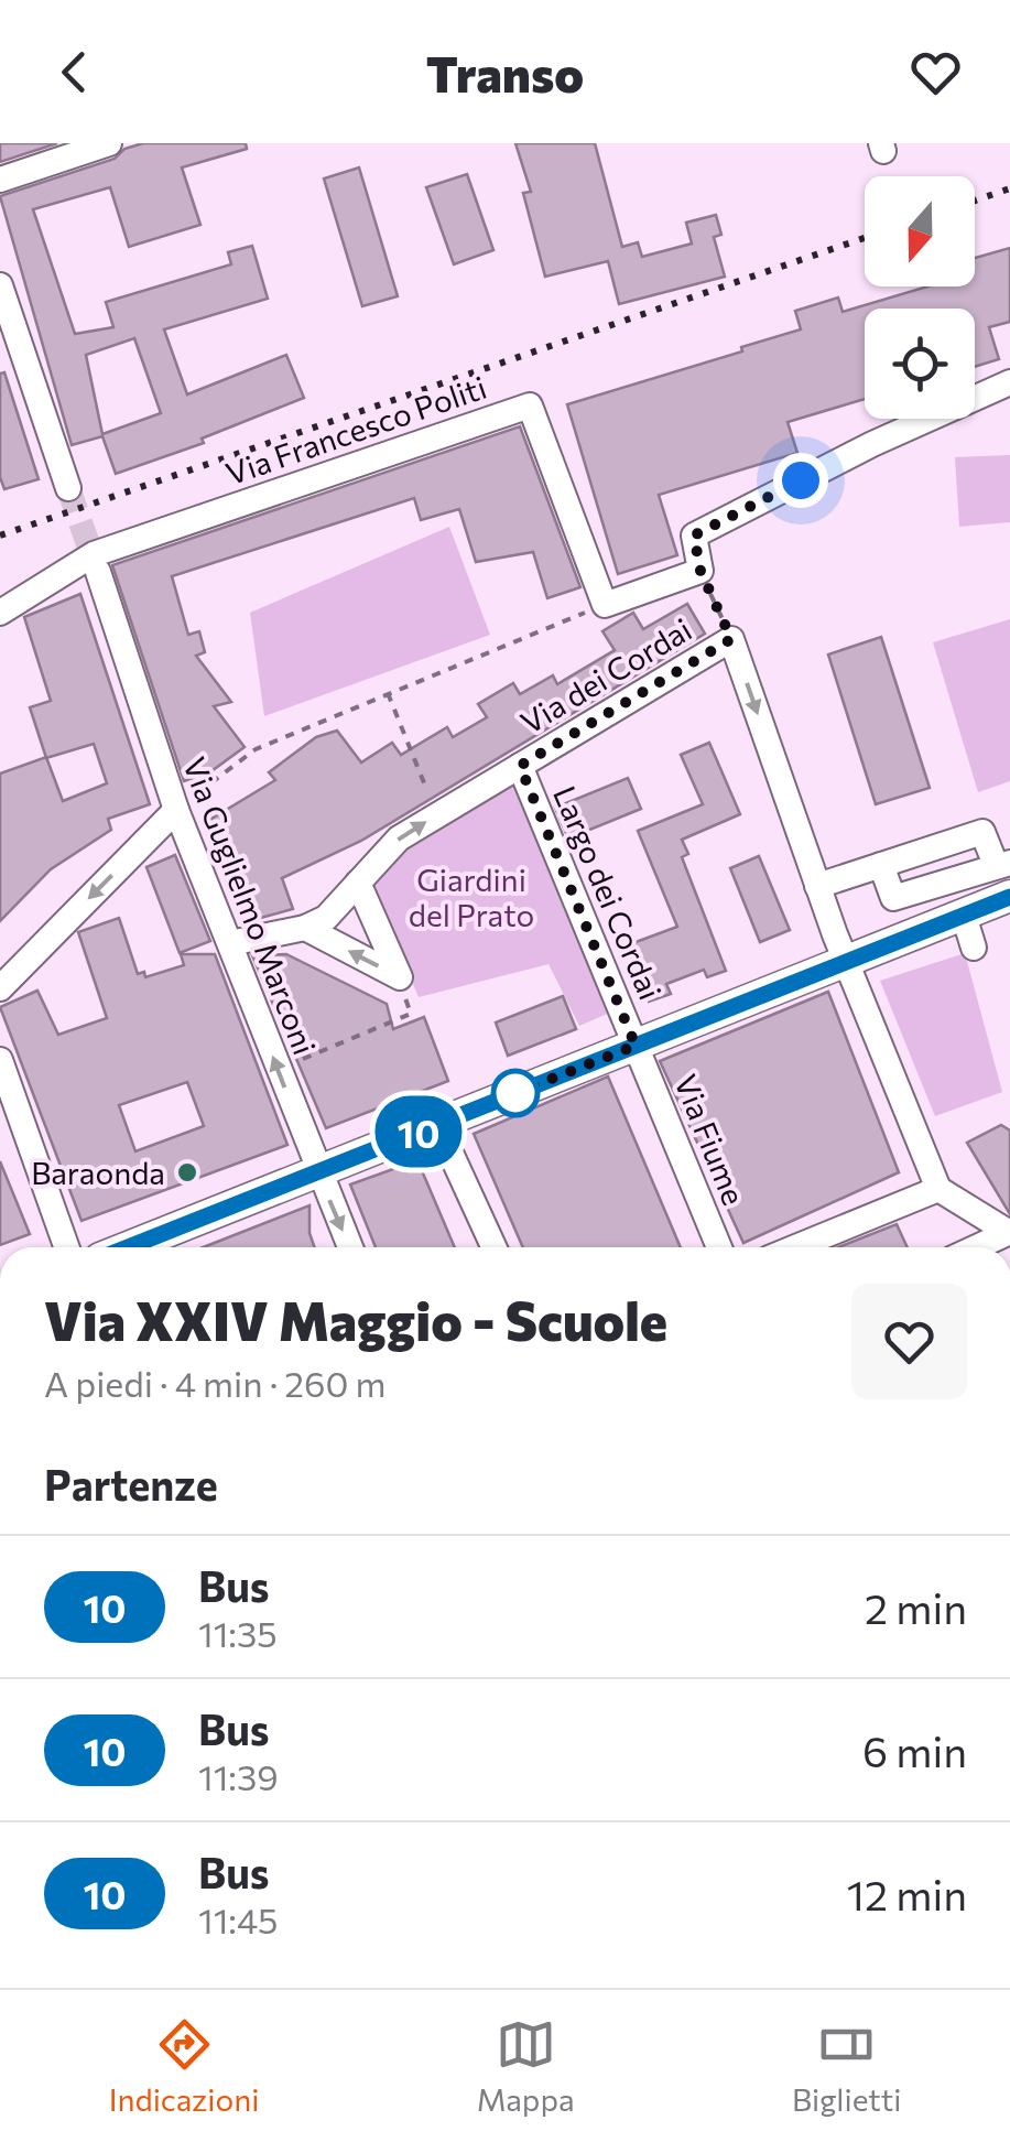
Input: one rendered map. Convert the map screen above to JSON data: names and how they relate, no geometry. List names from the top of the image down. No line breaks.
{"streets":{"street":["Via Francesco Politi","Via dei Cordai","Largo dei Cordai","Via Guglielmo Marconi","Via Fiume"]},"crossings":[["Via Francesco Politi","Via Guglielmo Marconi"],["Via dei Cordai","Largo dei Cordai"],["Via dei Cordai","Via Guglielmo Marconi"],["Largo dei Cordai","Via Fiume"]],"parks":["Giardini del Prato"],"places":["Baraonda"],"lines":["bus line 10"],"north":"bottom","page":{"header":"Transo","on_map":"10","heading":[["Via XXIV Maggio - Scuole","A piedi · 4 min · 260 m"],"Partenze"],"list":[{"mark":"10","name":"Bus","note":"11:35","value":"2 min"},{"mark":"10","name":"Bus","note":"11:39","value":"6 min"},{"mark":"10","name":"Bus","note":"11:45","value":"12 min"}],"tabs":["Indicazioni","Mappa","Biglietti"]}}
